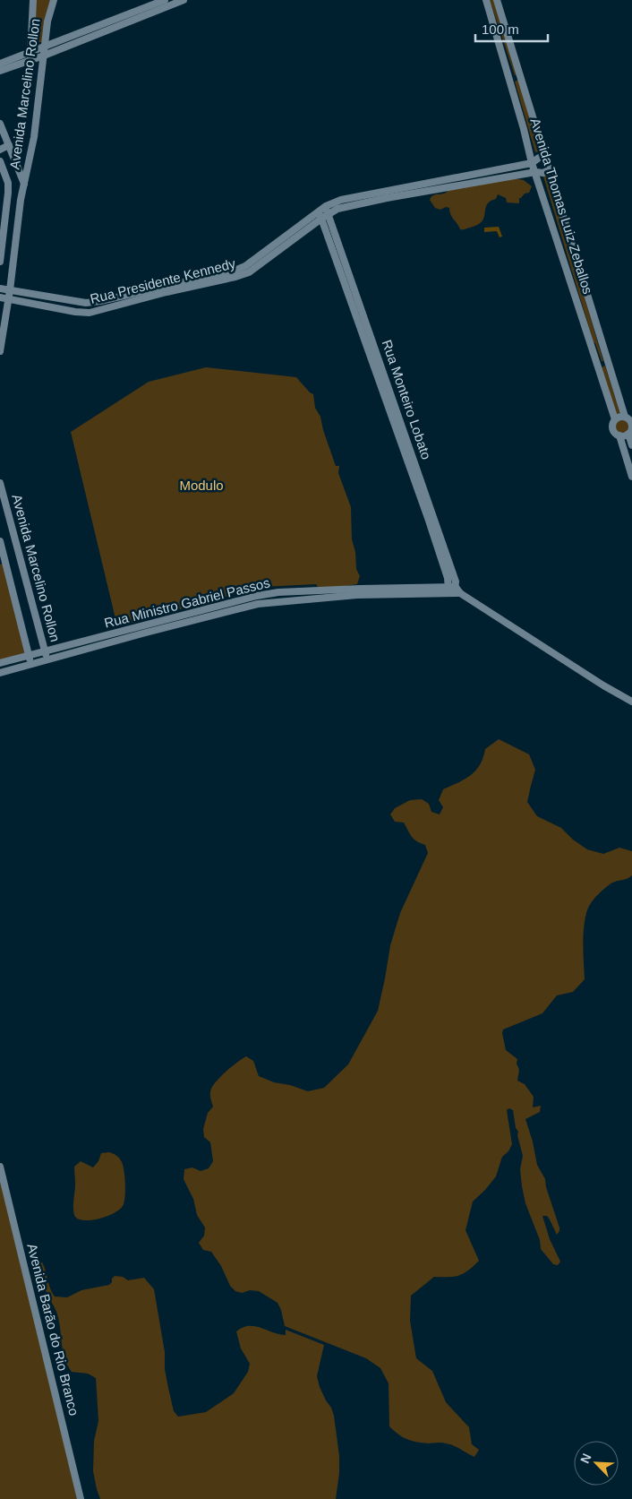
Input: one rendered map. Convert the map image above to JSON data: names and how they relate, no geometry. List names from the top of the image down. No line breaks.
{"streets":{"street":["Avenida Marcelino Rollon","Avenida Thomas Luiz Zeballos","Rua Presidente Kennedy","Rua Monteiro Lobato","Rua Ministro Gabriel Passos","Avenida Barão do Rio Branco"]},"crossings":[["Avenida Marcelino Rollon","Rua Presidente Kennedy"],["Avenida Marcelino Rollon","Rua Ministro Gabriel Passos"],["Avenida Thomas Luiz Zeballos","Rua Presidente Kennedy"],["Rua Presidente Kennedy","Rua Monteiro Lobato"],["Rua Monteiro Lobato","Rua Ministro Gabriel Passos"]],"parks":["Modulo"],"scale_bar":"100 m","north":"top left"}
